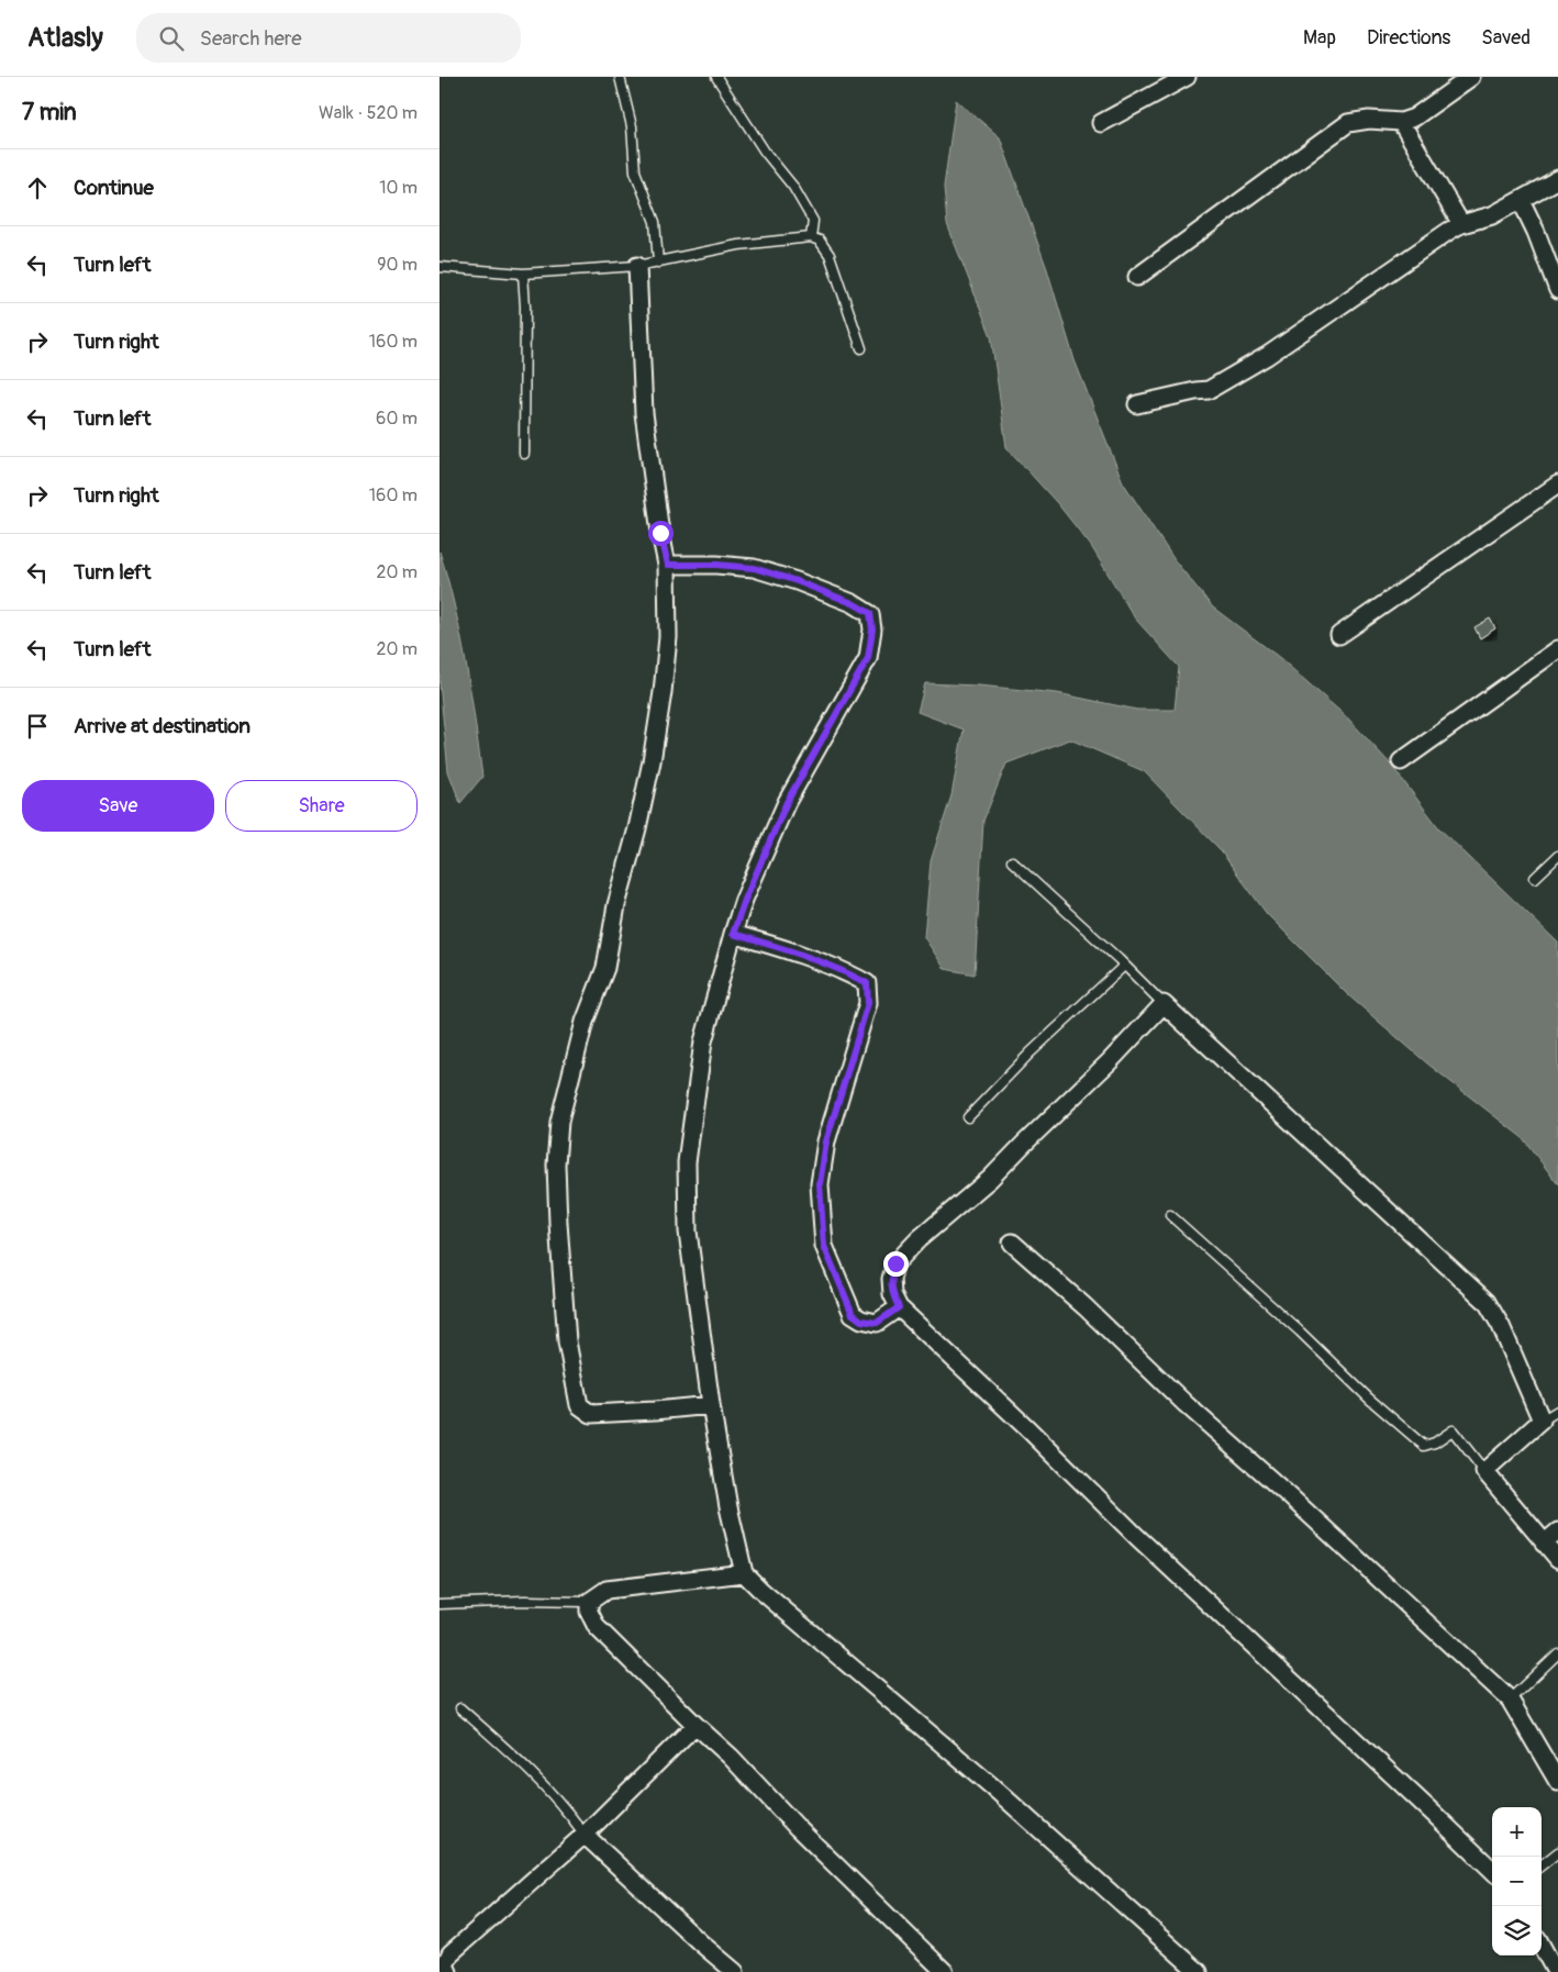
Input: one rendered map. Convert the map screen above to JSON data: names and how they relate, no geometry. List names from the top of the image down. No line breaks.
{"page":{"header":"Atlasly","search":"Search here","nav":["Map","Directions","Saved"],"heading":["7 min","Walk · 520 m"],"list":[["Continue","10 m"],["Turn left","90 m"],["Turn right","160 m"],["Turn left","60 m"],["Turn right","160 m"],["Turn left","20 m"],["Turn left","20 m"],"Arrive at destination"],"buttons":["Save","Share"],"map_buttons":["+","−"]}}
